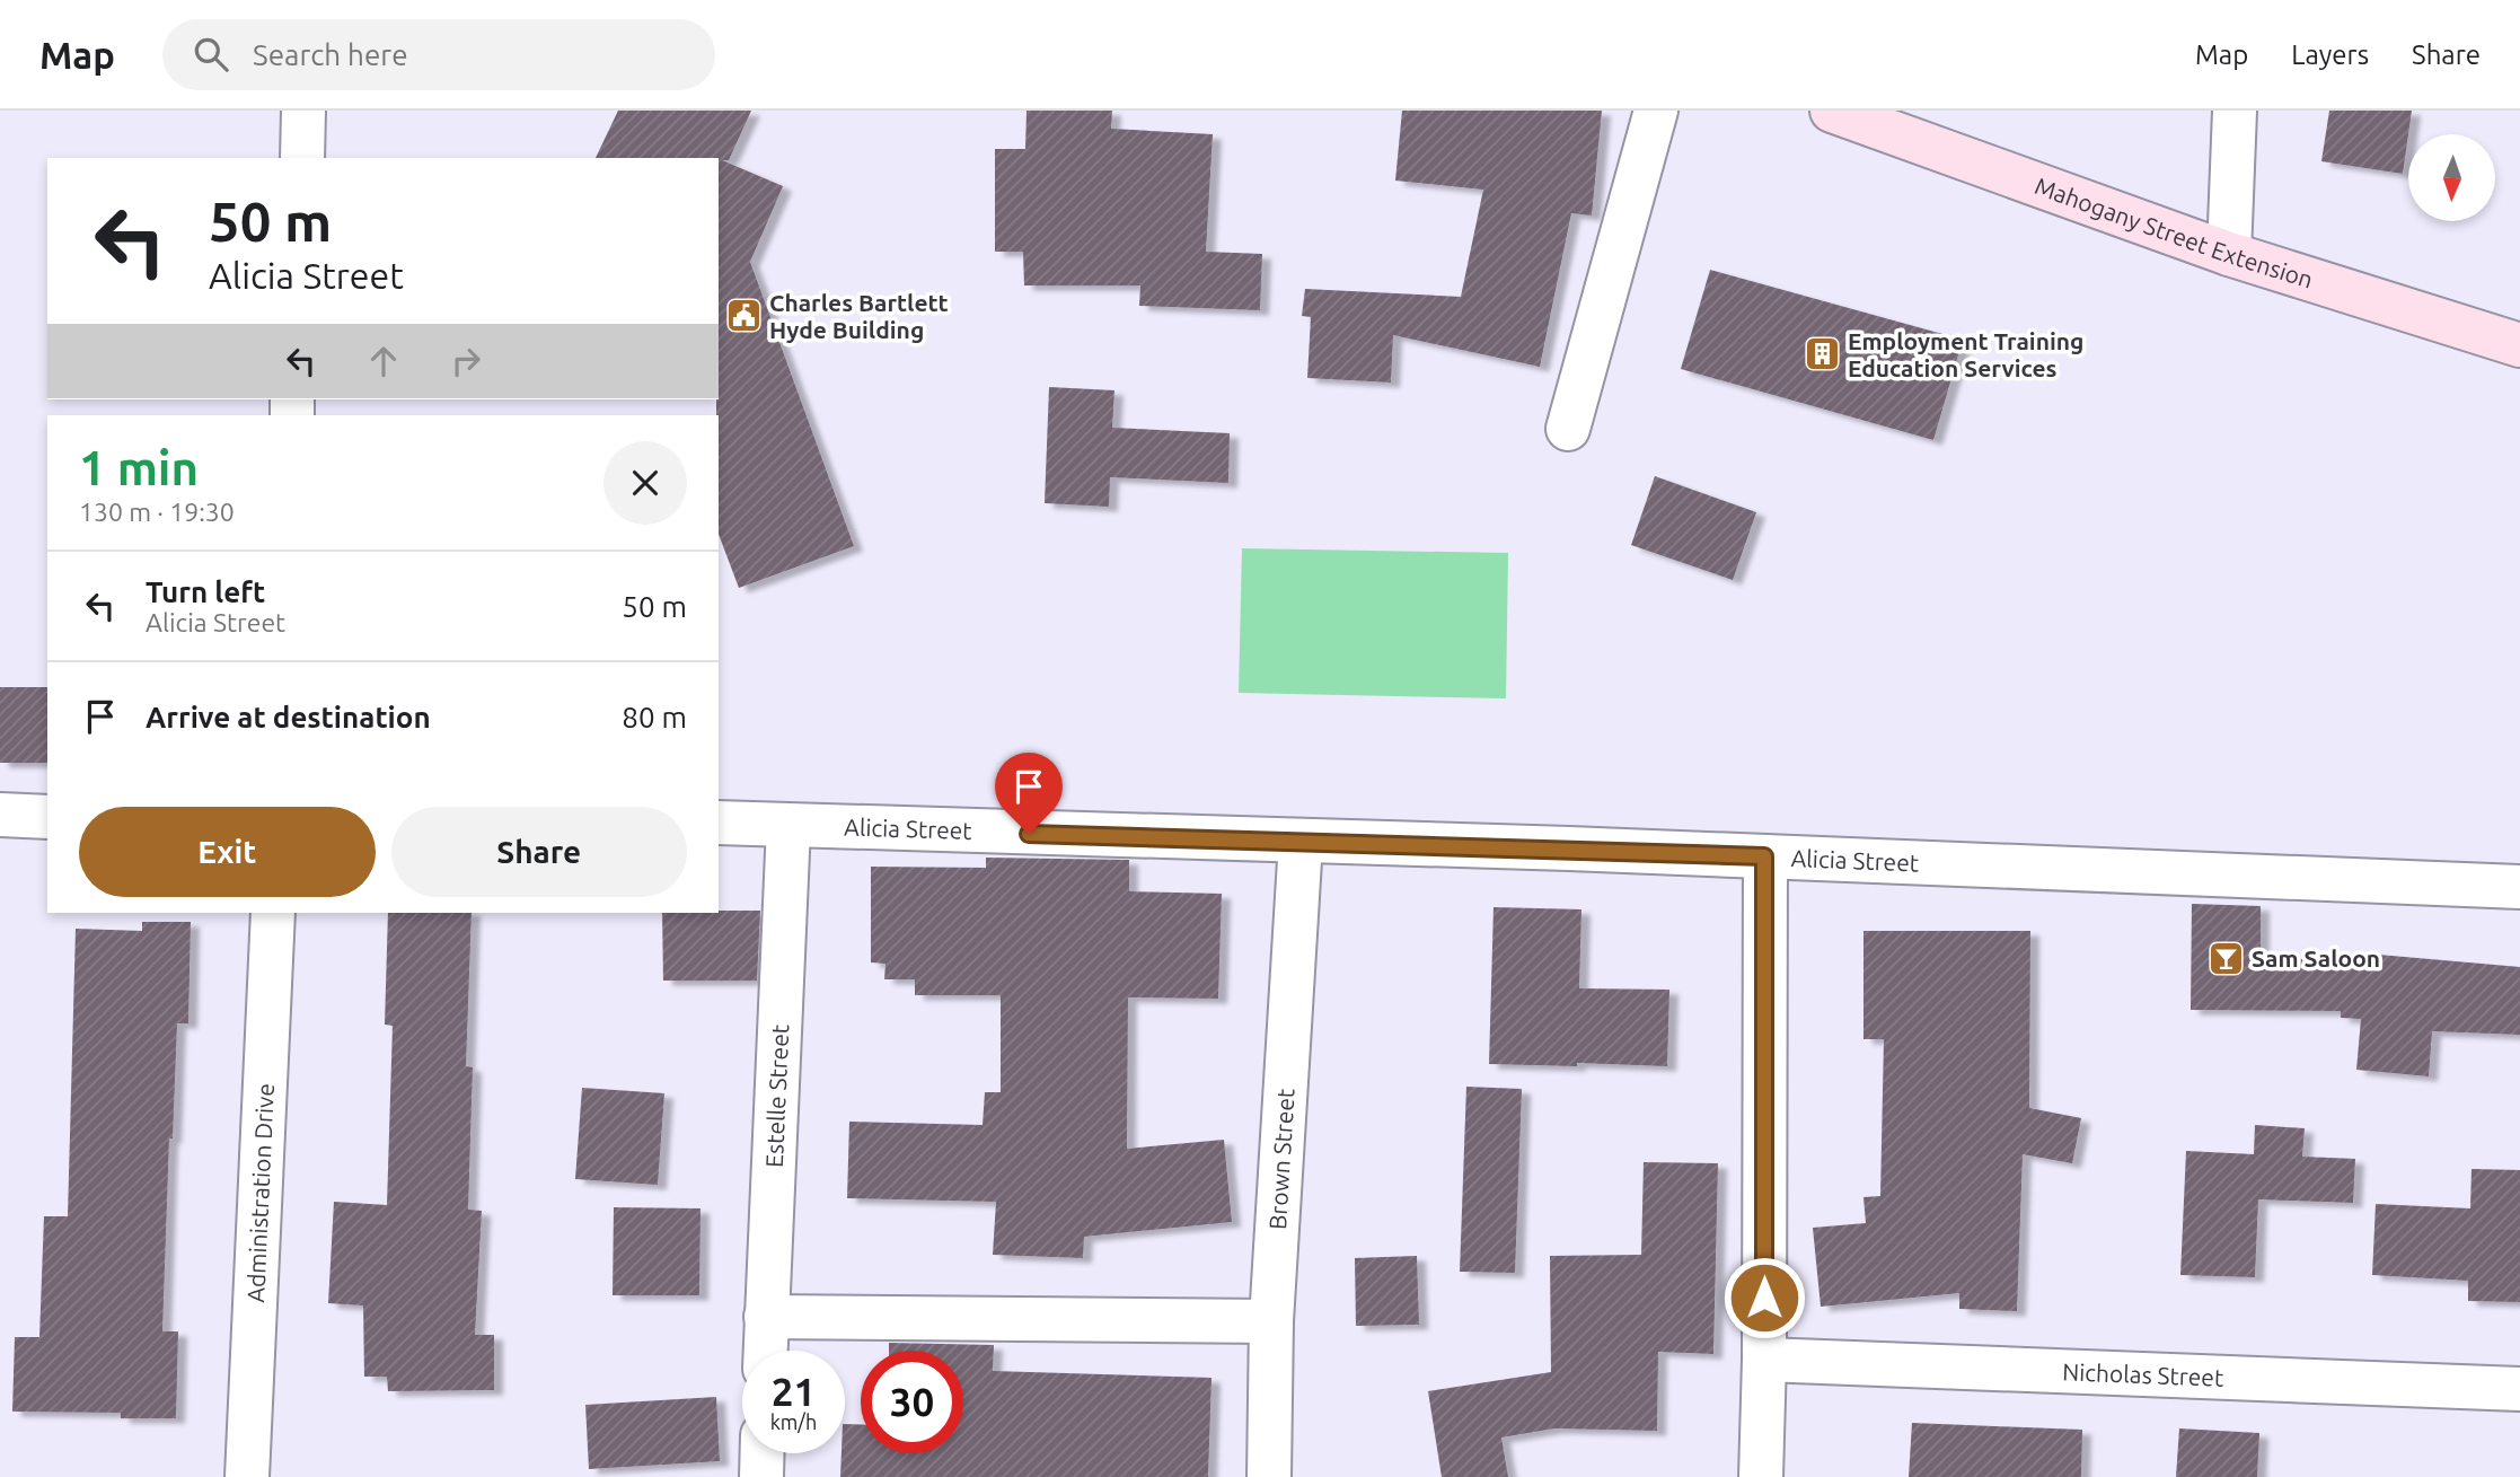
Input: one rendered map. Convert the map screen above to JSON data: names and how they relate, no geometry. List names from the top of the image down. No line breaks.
{"streets":{"street":["Mahogany Street Extension","Alicia Street","Estelle Street","Brown Street","Administration Drive","Nicholas Street"]},"crossings":[["Alicia Street","Estelle Street"],["Alicia Street","Brown Street"]],"places":{"public building":["Charles Bartlett Hyde Building"],"building":["Employment Training Education Services"],"bar":["Sam Saloon"]},"north":"bottom","page":{"header":"Map","search":"Search here","nav":["Map","Layers","Share"],"turn":["50 m","Alicia Street"],"heading":["1 min","130 m · 19:30"],"list":[{"name":"Turn left","note":"Alicia Street","value":"50 m"},{"name":"Arrive at destination","value":"80 m"}],"buttons":["Exit","Share"],"speed":"21 km/h","limit":"30"}}
